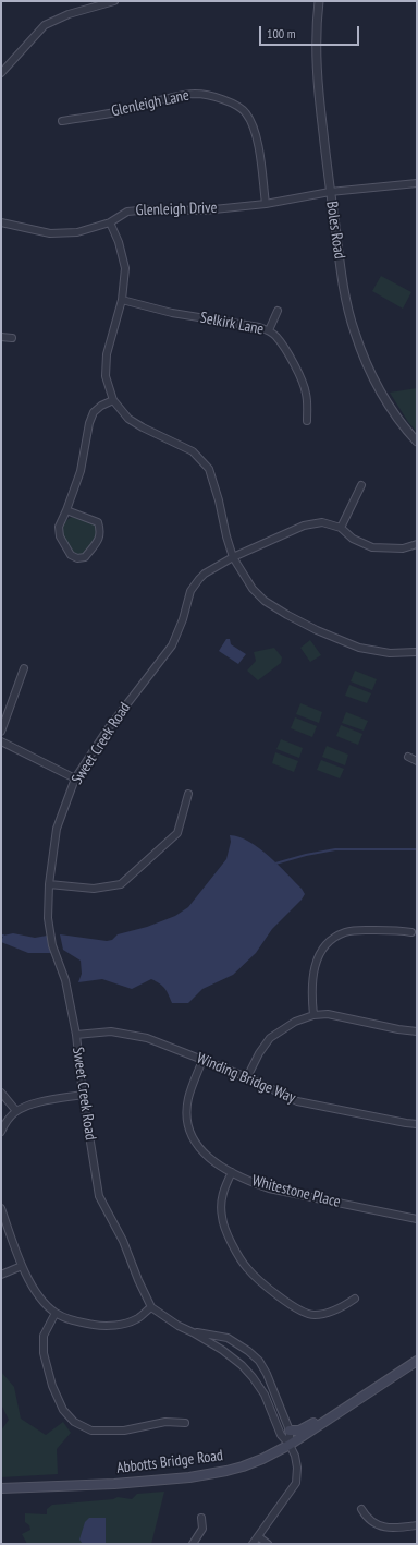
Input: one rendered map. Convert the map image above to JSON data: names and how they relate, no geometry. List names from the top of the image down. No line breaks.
{"streets":{"main road":["Abbotts Bridge Road"],"street":["Glenleigh Lane","Glenleigh Drive","Boles Road","Selkirk Lane","Sweet Creek Road","Winding Bridge Way","Whitestone Place"]},"crossings":[["Glenleigh Lane","Glenleigh Drive"],["Glenleigh Drive","Boles Road"],["Sweet Creek Road","Winding Bridge Way"],["Sweet Creek Road","Abbotts Bridge Road"],["Winding Bridge Way","Whitestone Place"]],"scale_bar":"100 m"}
